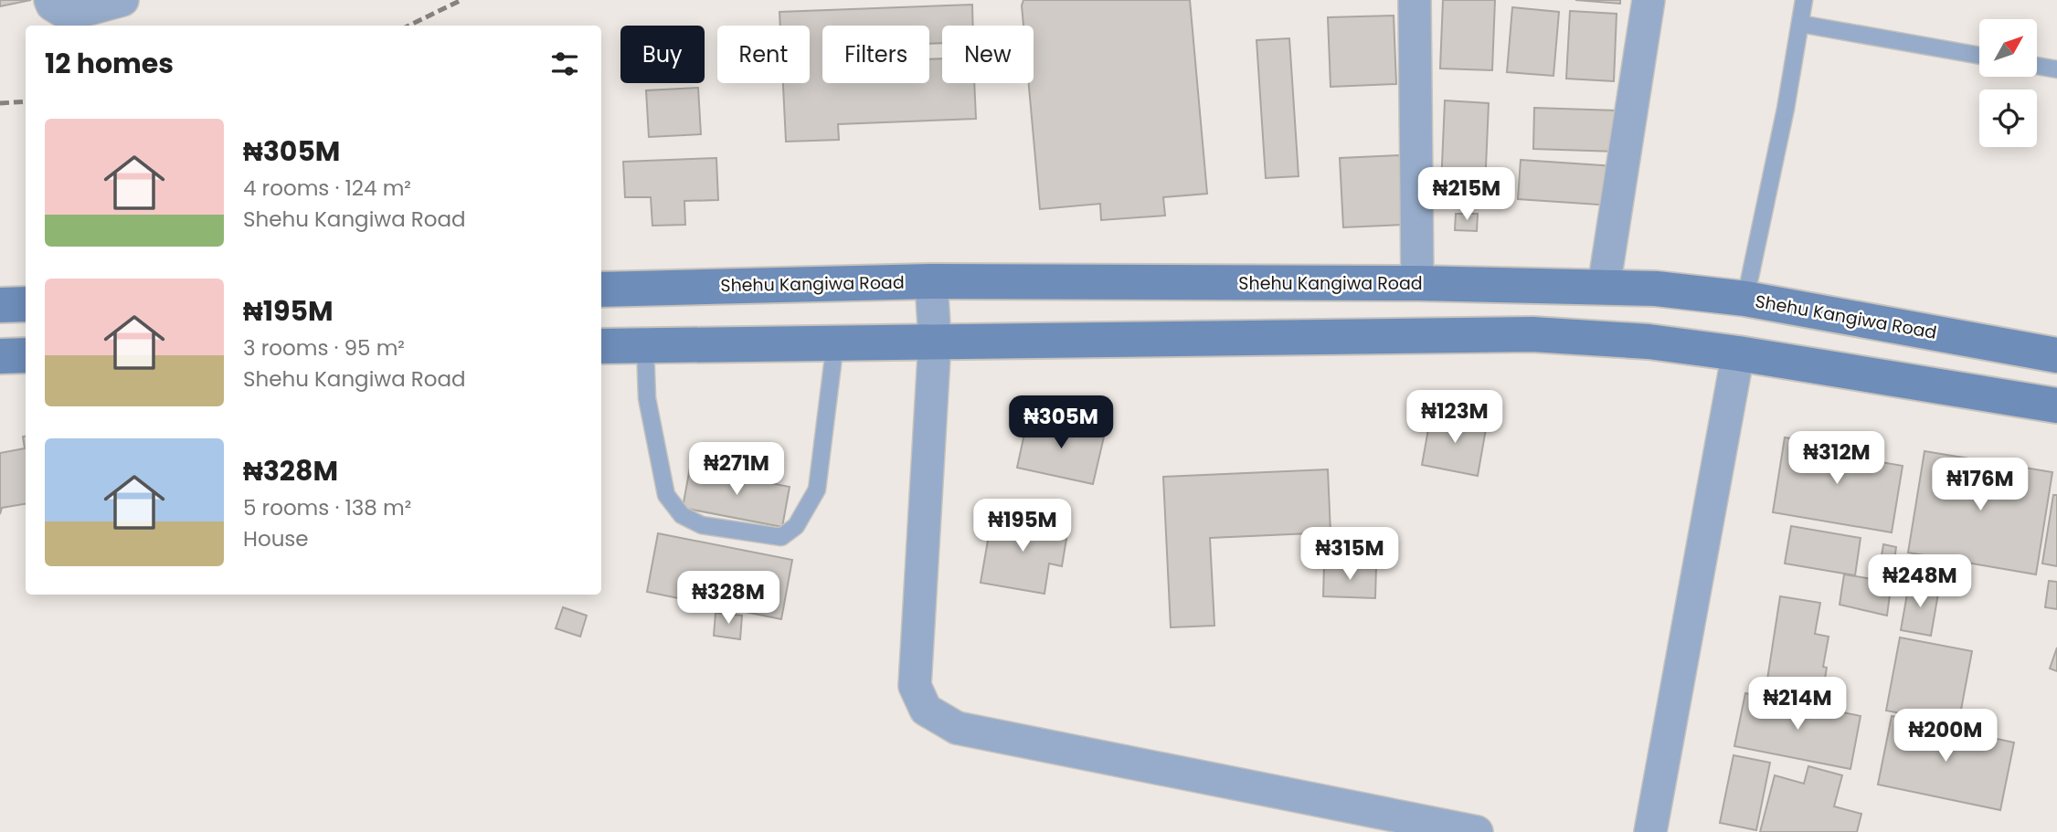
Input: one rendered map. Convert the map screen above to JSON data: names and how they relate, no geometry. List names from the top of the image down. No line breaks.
{"streets":{"main road":["Shehu Kangiwa Road"]},"north":"top right","page":{"chip":["Buy","Rent","Filters","New"],"heading":"12 homes","list":[{"name":"₦305M","note":"4 rooms · 124 m² · Shehu Kangiwa Road"},{"name":"₦195M","note":"3 rooms · 95 m² · Shehu Kangiwa Road"},{"name":"₦328M","note":"5 rooms · 138 m² · House"}],"price":["₦215M","₦123M","₦305M","₦312M","₦271M","₦176M","₦195M","₦315M","₦248M","₦328M","₦214M","₦200M"]}}
